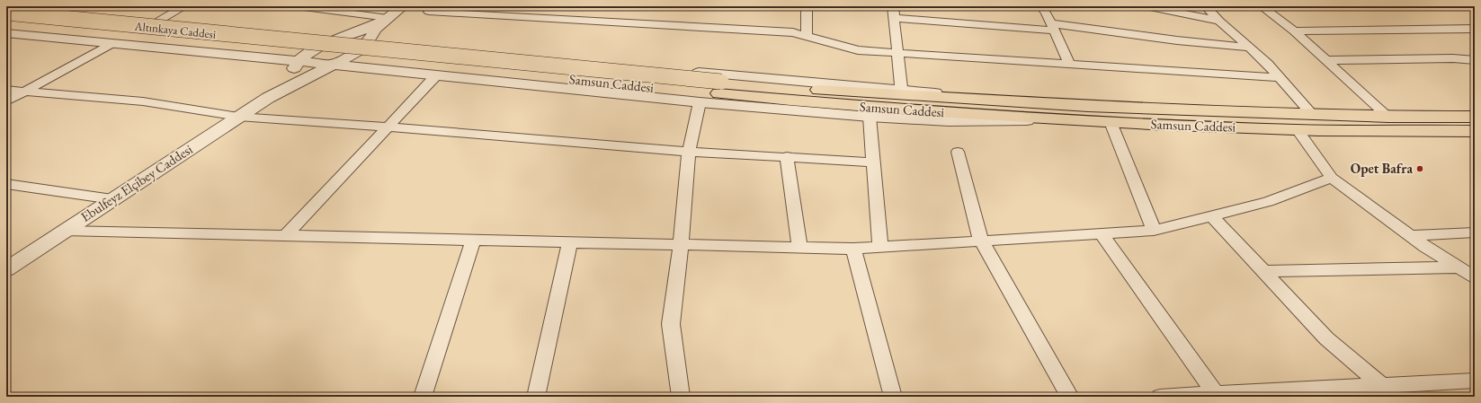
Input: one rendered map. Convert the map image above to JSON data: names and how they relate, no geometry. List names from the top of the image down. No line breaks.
{"streets":{"highway":["Altınkaya Caddesi","Samsun Caddesi"],"street":["Ebulfeyz Elçibey Caddesi"]},"crossings":[["Altınkaya Caddesi","Samsun Caddesi"],["Altınkaya Caddesi","Ebulfeyz Elçibey Caddesi"],["Samsun Caddesi","Ebulfeyz Elçibey Caddesi"]],"places":["Opet Bafra"]}
